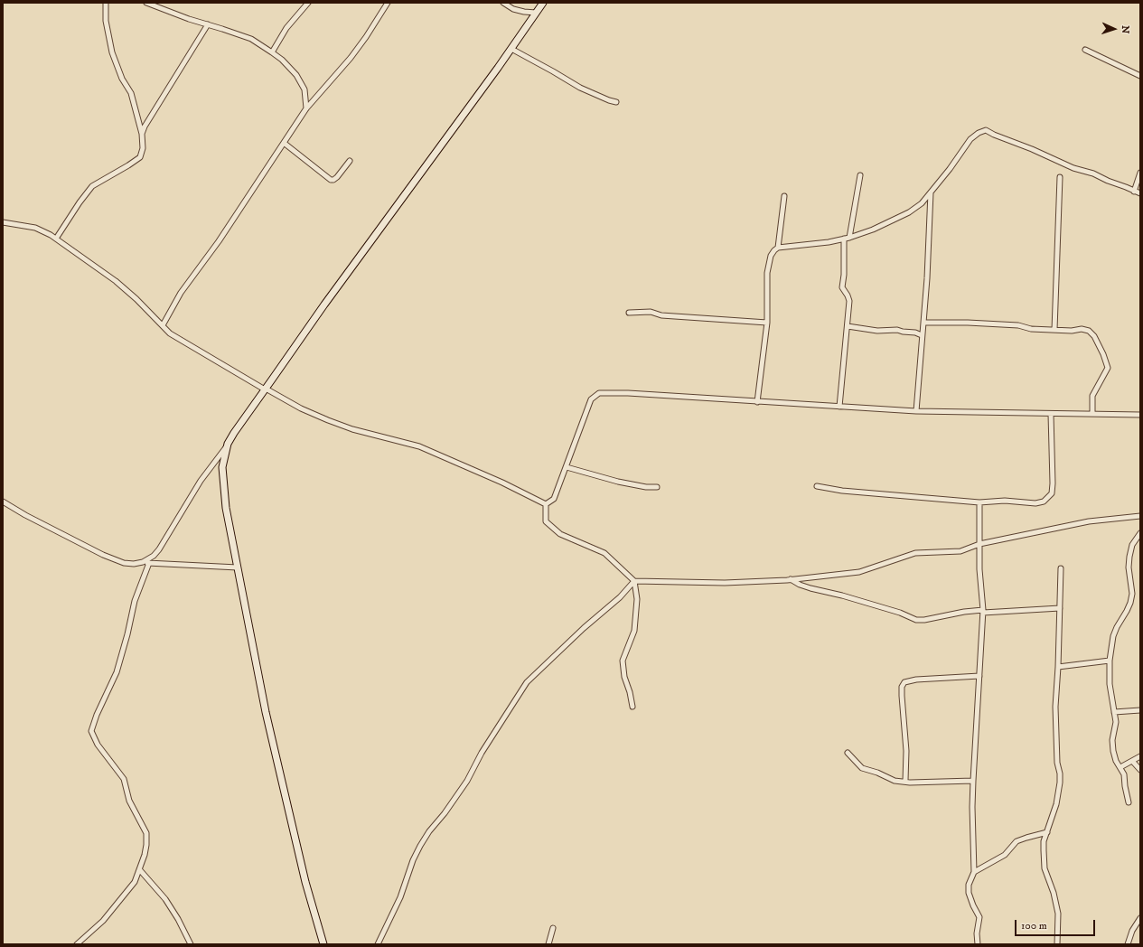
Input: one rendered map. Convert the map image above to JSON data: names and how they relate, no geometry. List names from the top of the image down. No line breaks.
{"scale_bar":"100 m","north":"right"}
